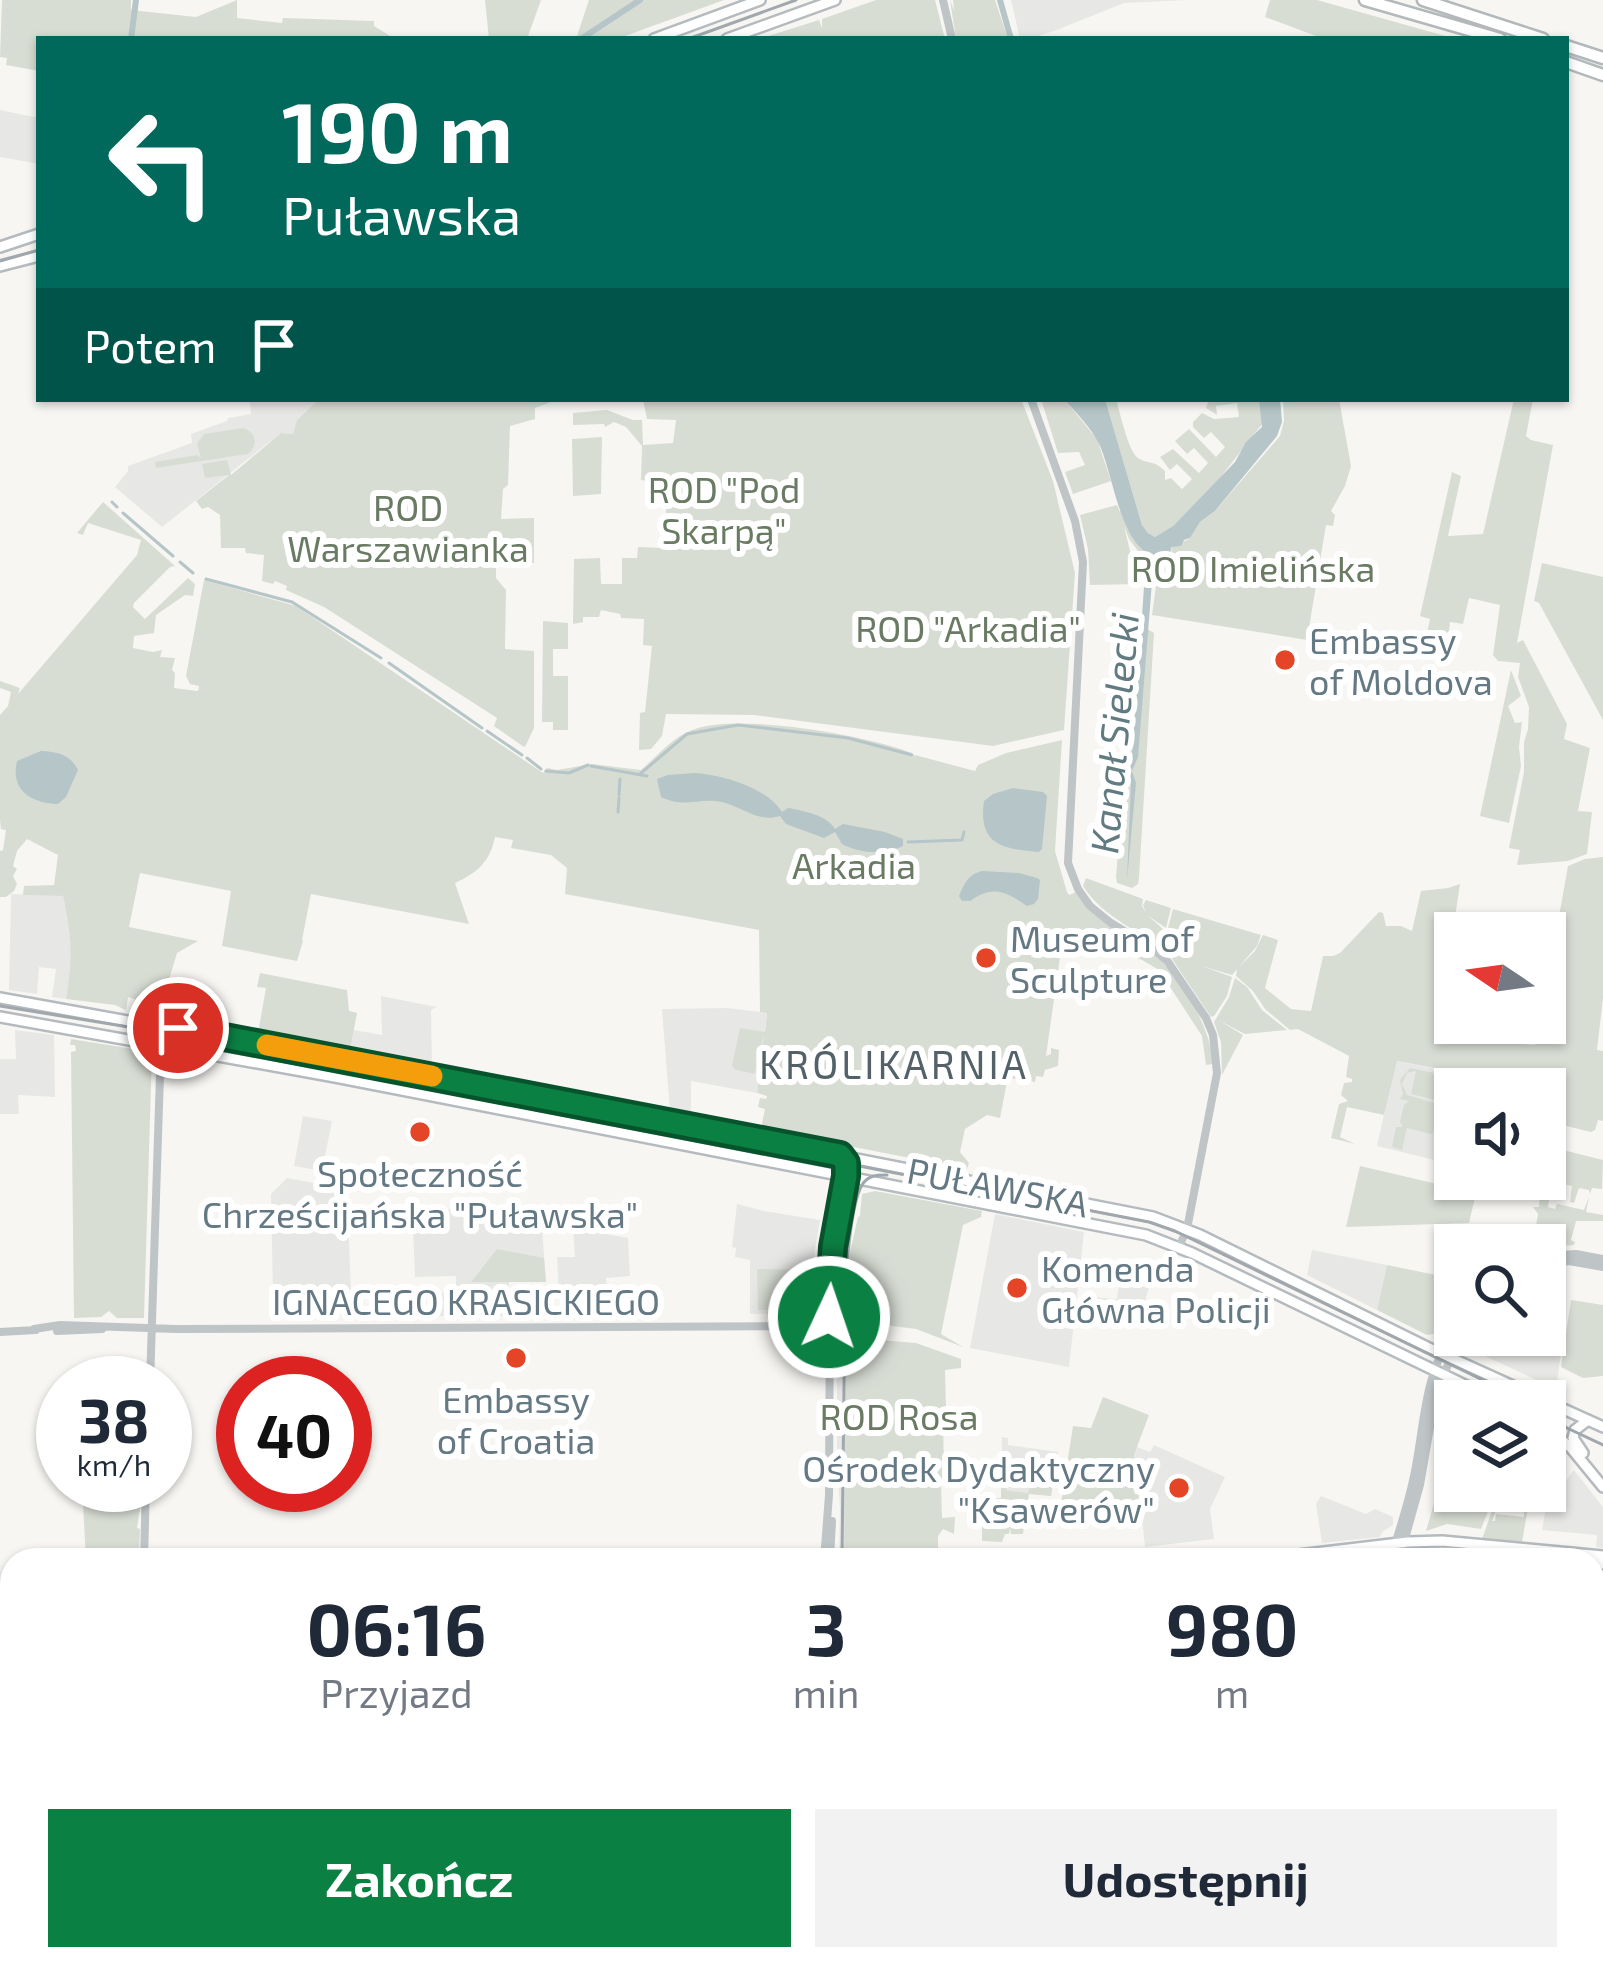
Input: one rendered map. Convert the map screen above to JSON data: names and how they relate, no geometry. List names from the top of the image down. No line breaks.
{"streets":{"main road":["PUŁAWSKA"],"street":["IGNACEGO KRASICKIEGO"]},"districts":["KRÓLIKARNIA"],"water":["Kanał Sielecki"],"parks":["ROD \"Pod Skarpą\"","ROD Warszawianka","ROD Imielińska","ROD \"Arkadia\"","Arkadia","ROD Rosa"],"places":["Embassy of Moldova","Museum of Sculpture","Społeczność Chrześcijańska \"Puławska\"","Komenda Główna Policji","Embassy of Croatia","Ośrodek Dydaktyczny \"Ksawerów\""],"north":"left","page":{"turn":["190 m","Puławska"],"then":"Potem","speed":"38 km/h","limit":"40","eta":["06:16","Przyjazd","3","min","980","m"],"buttons":["Zakończ","Udostępnij"]}}
